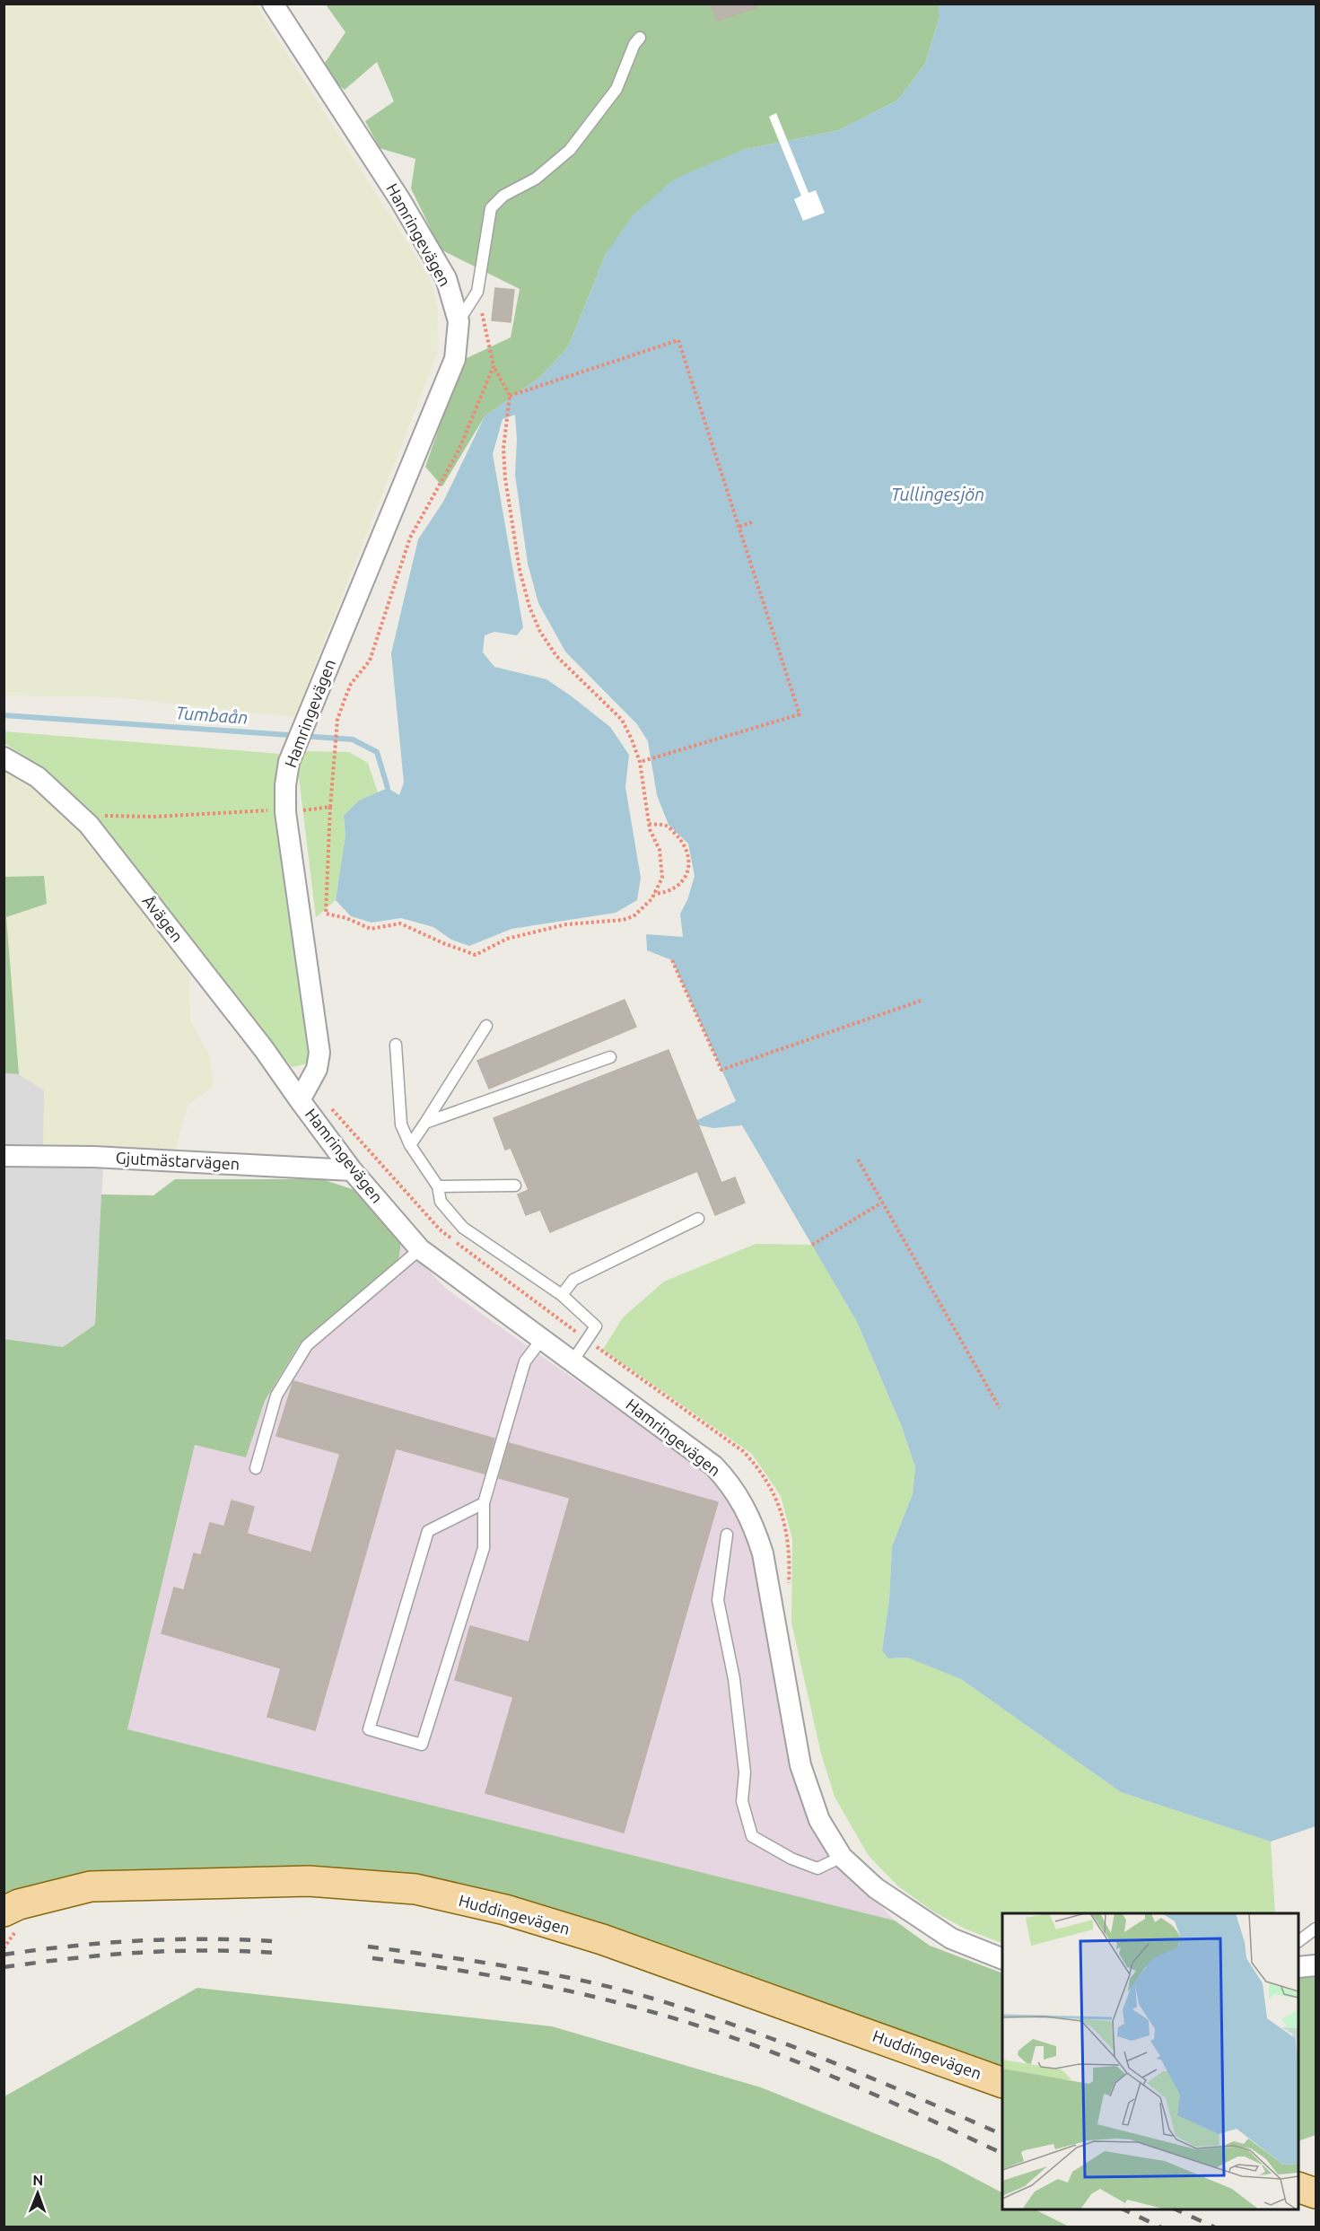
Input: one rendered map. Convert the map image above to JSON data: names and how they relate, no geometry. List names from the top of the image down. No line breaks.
{"streets":{"main road":["Huddingevägen"],"street":["Hamringevägen","Åvägen","Gjutmästarvägen"]},"crossings":[["Hamringevägen","Åvägen"],["Hamringevägen","Gjutmästarvägen"]],"water":["Tullingesjön","Tumbaån"],"north":"top"}
